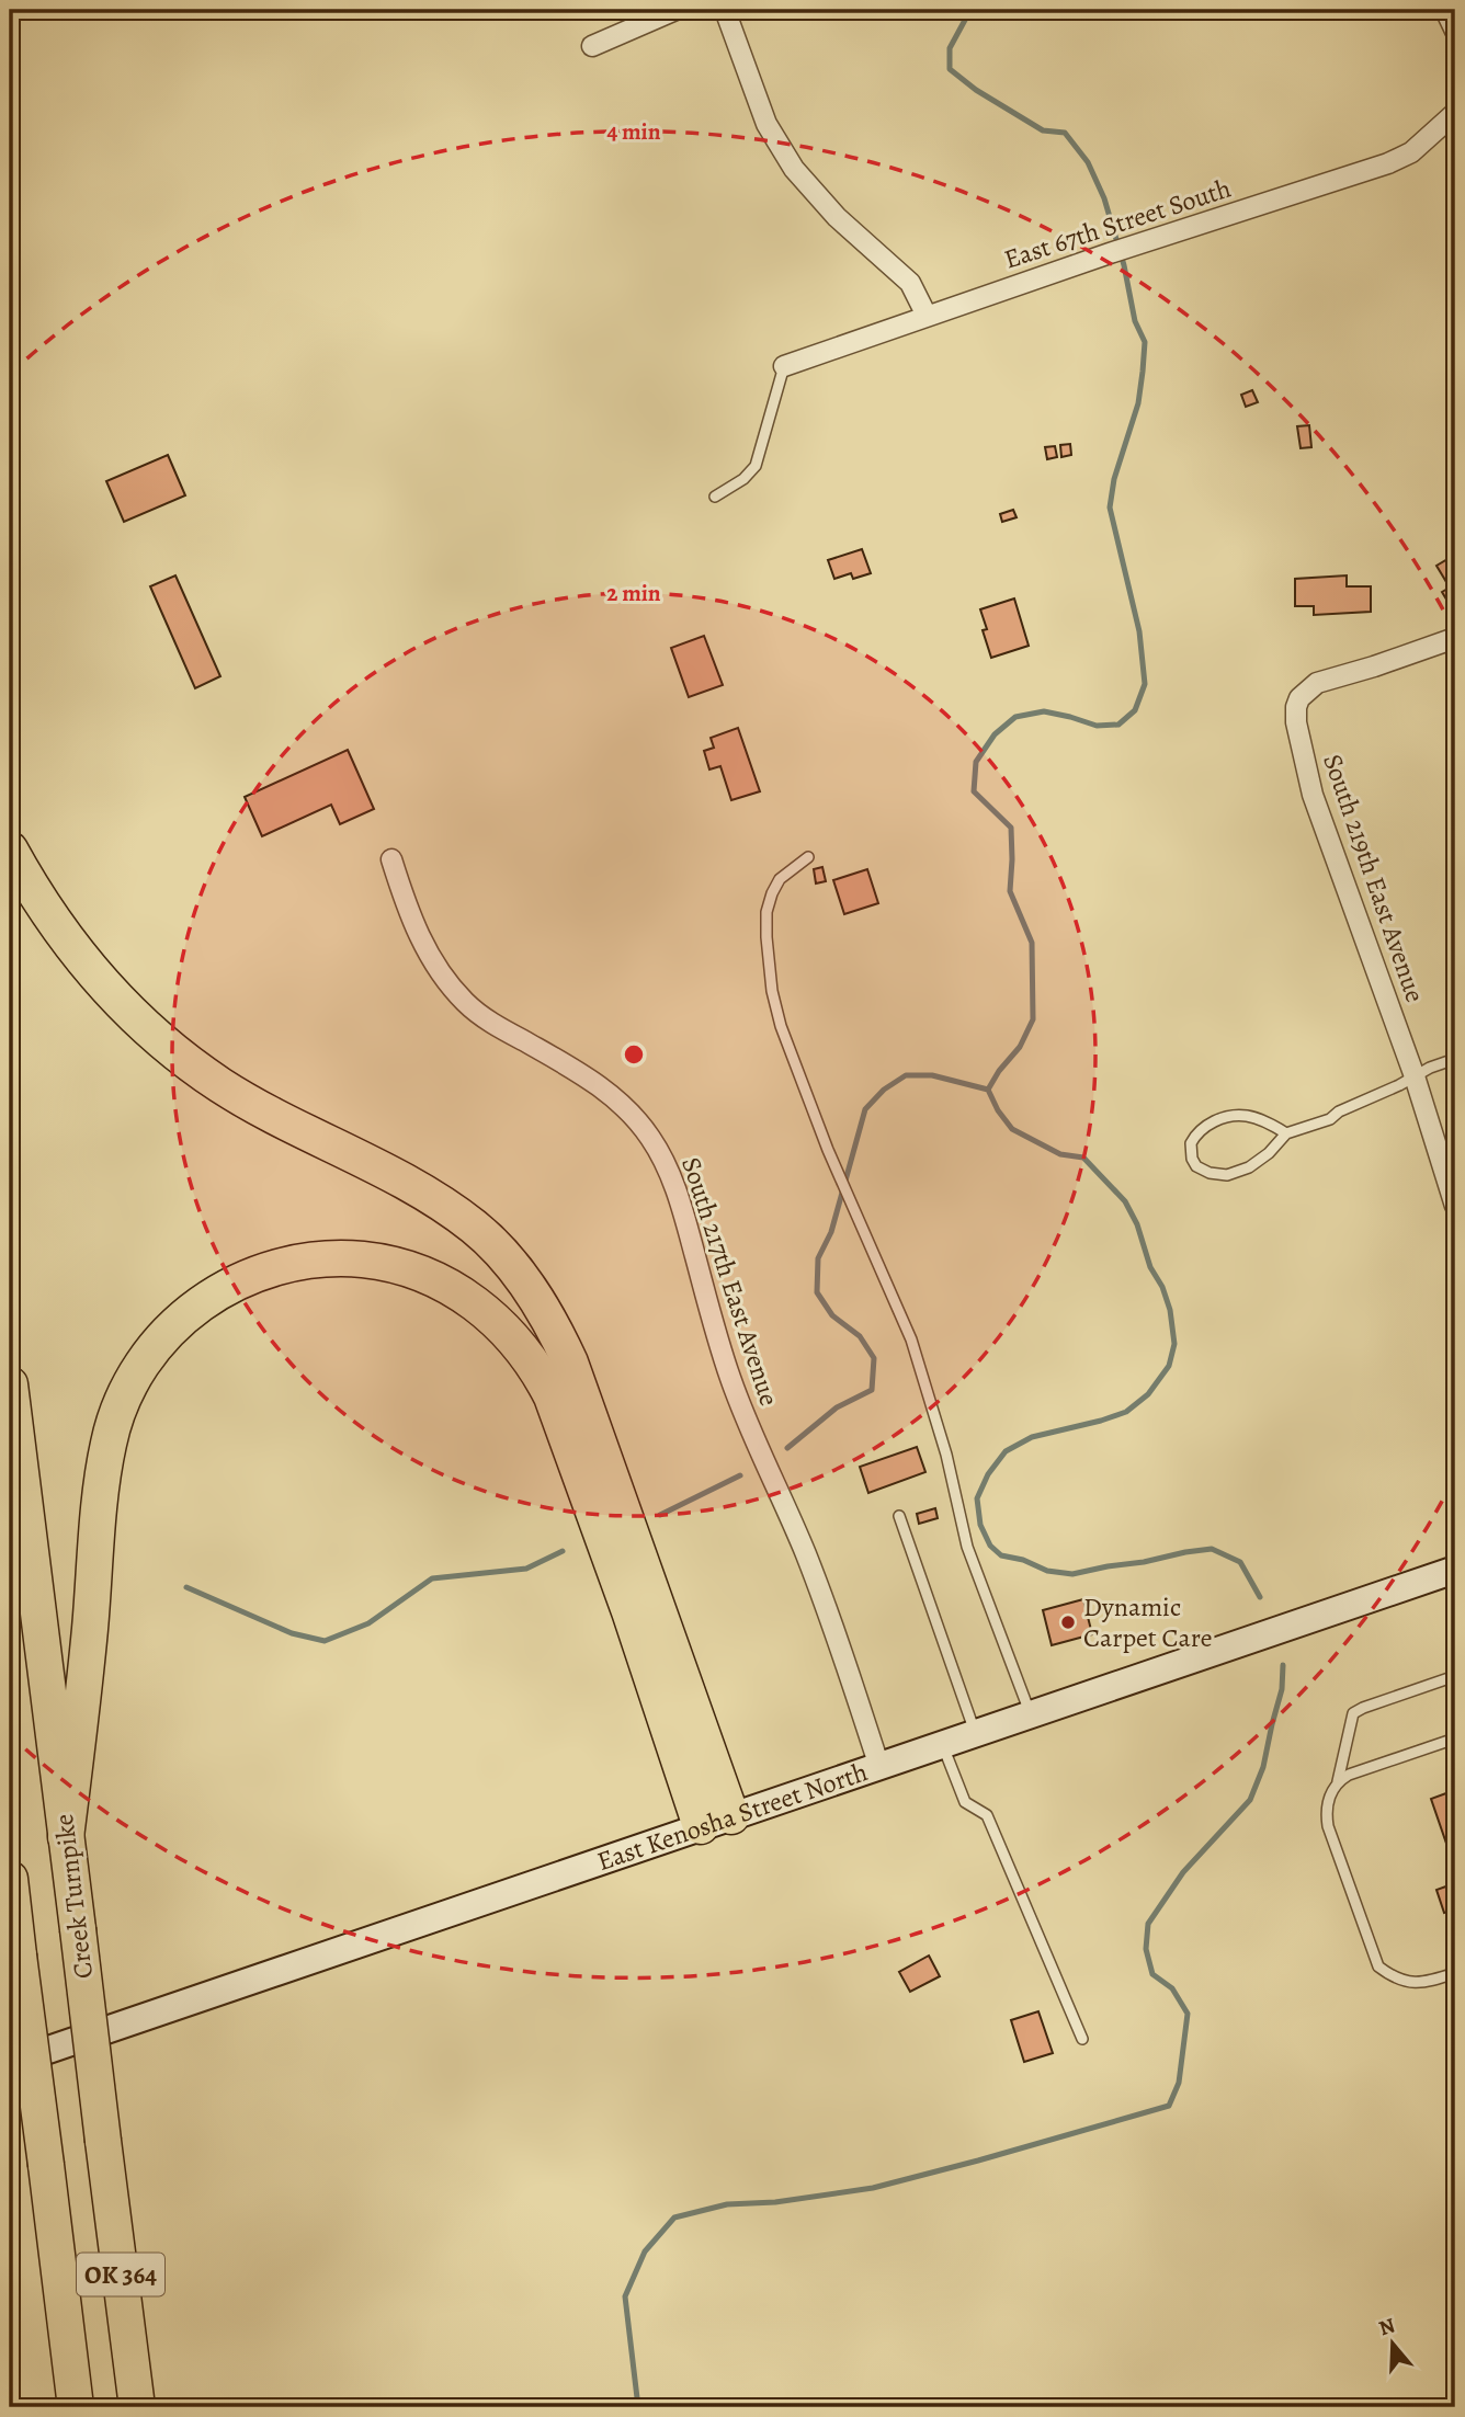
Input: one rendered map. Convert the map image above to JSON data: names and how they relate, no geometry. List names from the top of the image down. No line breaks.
{"streets":{"highway":["Creek Turnpike","OK 364"],"main road":["East Kenosha Street North"],"street":["East 67th Street South","South 219th East Avenue","South 217th East Avenue"]},"crossings":[["South 217th East Avenue","East Kenosha Street North"]],"places":["Dynamic Carpet Care"],"north":"top","rings":["4 min","2 min"]}
